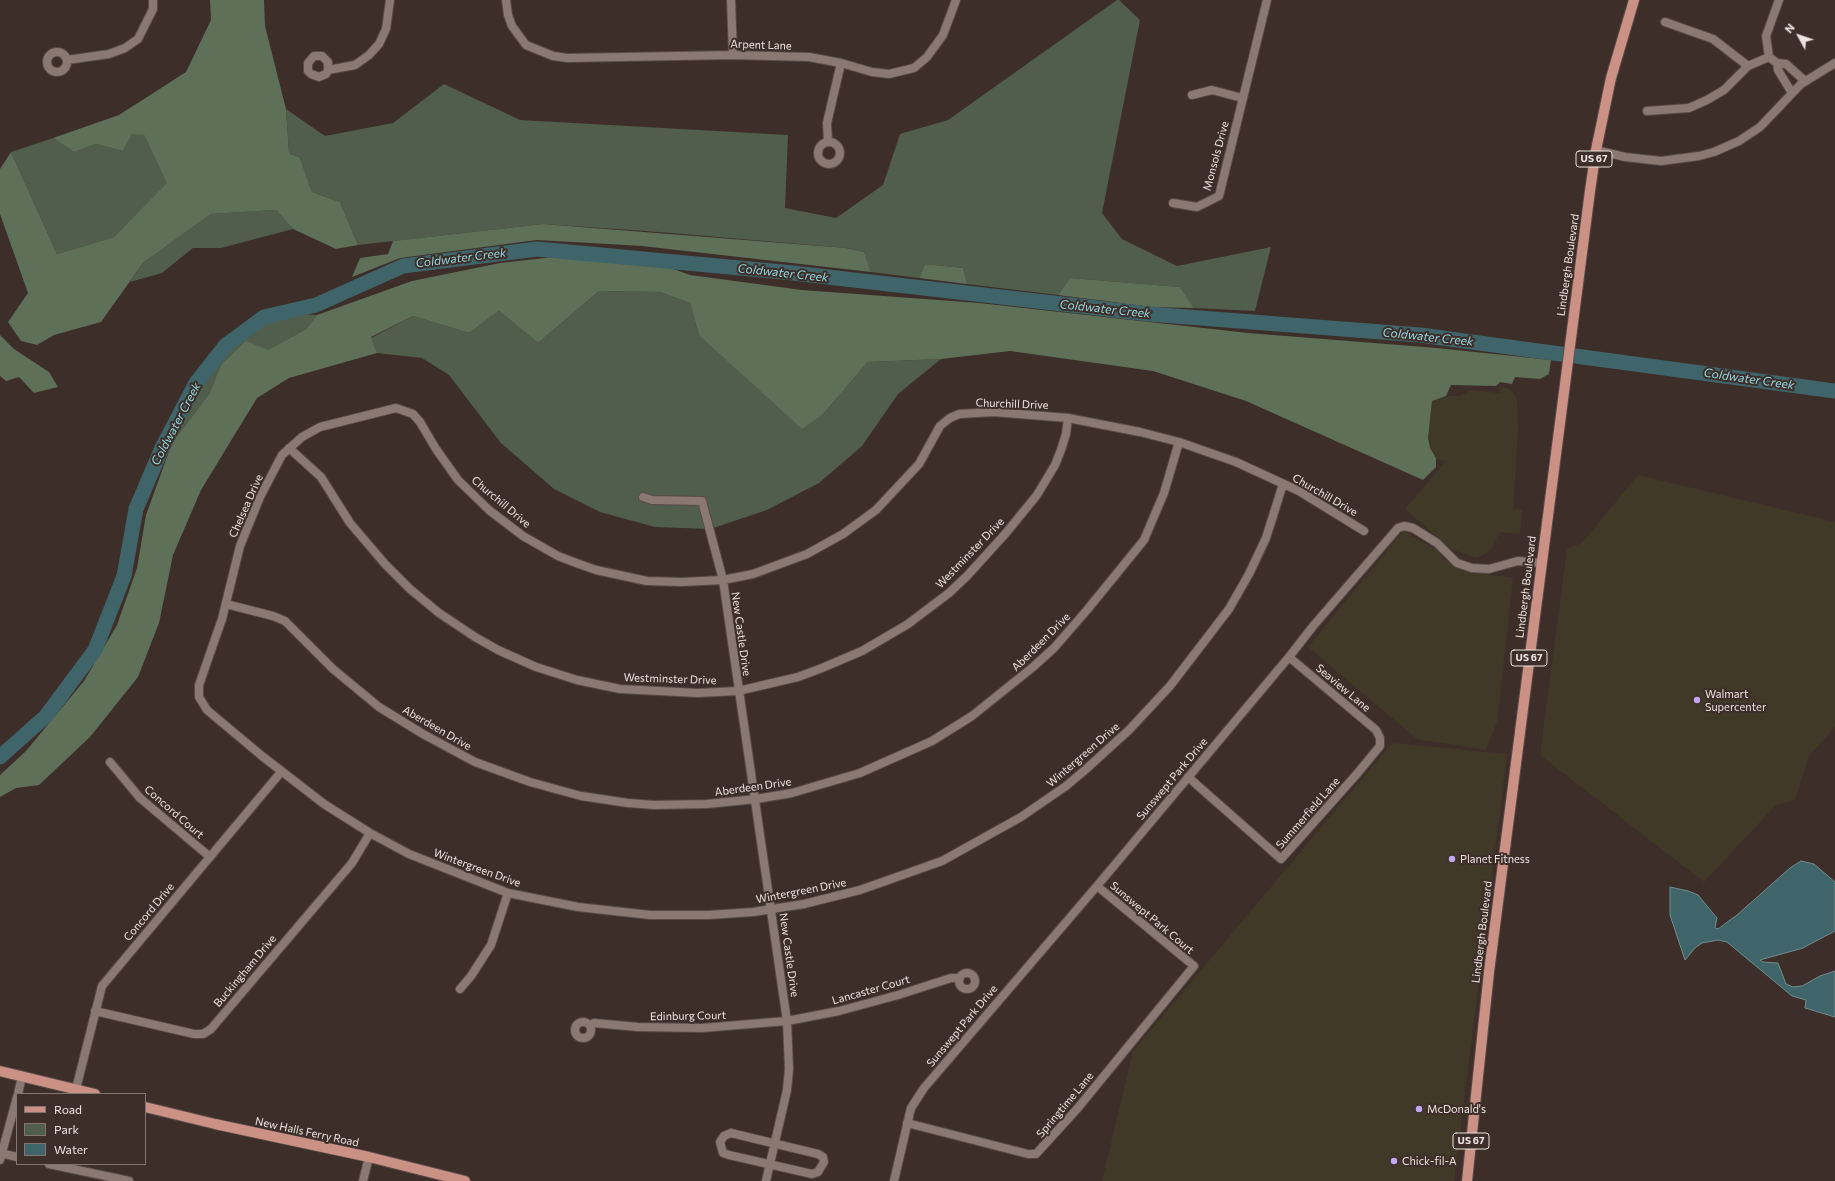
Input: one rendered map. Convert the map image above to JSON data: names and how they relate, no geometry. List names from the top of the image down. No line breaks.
{"streets":{"main road":["US 67","Lindbergh Boulevard","New Halls Ferry Road"],"street":["Arpent Lane","Monsols Drive","Churchill Drive","Chelsea Drive","Westminster Drive","New Castle Drive","Aberdeen Drive","Seaview Lane","Wintergreen Drive","Sunswept Park Drive","Concord Court","Summerfield Lane","Concord Drive","Sunswept Park Court","Buckingham Drive","Lancaster Court","Edinburg Court","Springtime Lane"]},"crossings":[["Lindbergh Boulevard","Sunswept Park Drive"],["Churchill Drive","Chelsea Drive"],["Churchill Drive","Westminster Drive"],["Churchill Drive","New Castle Drive"],["Churchill Drive","Aberdeen Drive"],["Churchill Drive","Wintergreen Drive"],["Chelsea Drive","Westminster Drive"],["Chelsea Drive","Aberdeen Drive"],["Chelsea Drive","Wintergreen Drive"],["Westminster Drive","New Castle Drive"],["New Castle Drive","Aberdeen Drive"],["New Castle Drive","Wintergreen Drive"],["New Castle Drive","Lancaster Court"],["New Castle Drive","Edinburg Court"],["Seaview Lane","Sunswept Park Drive"],["Seaview Lane","Summerfield Lane"],["Wintergreen Drive","Concord Drive"],["Wintergreen Drive","Buckingham Drive"],["Sunswept Park Drive","Summerfield Lane"],["Sunswept Park Drive","Sunswept Park Court"],["Sunswept Park Drive","Springtime Lane"],["Concord Court","Concord Drive"],["Concord Drive","Buckingham Drive"],["Sunswept Park Court","Springtime Lane"],["Lancaster Court","Edinburg Court"]],"water":["Coldwater Creek"],"places":["Walmart Supercenter","Planet Fitness","McDonald's","Chick-fil-A"],"legend":["Road","Park","Water"],"north":"top left"}
